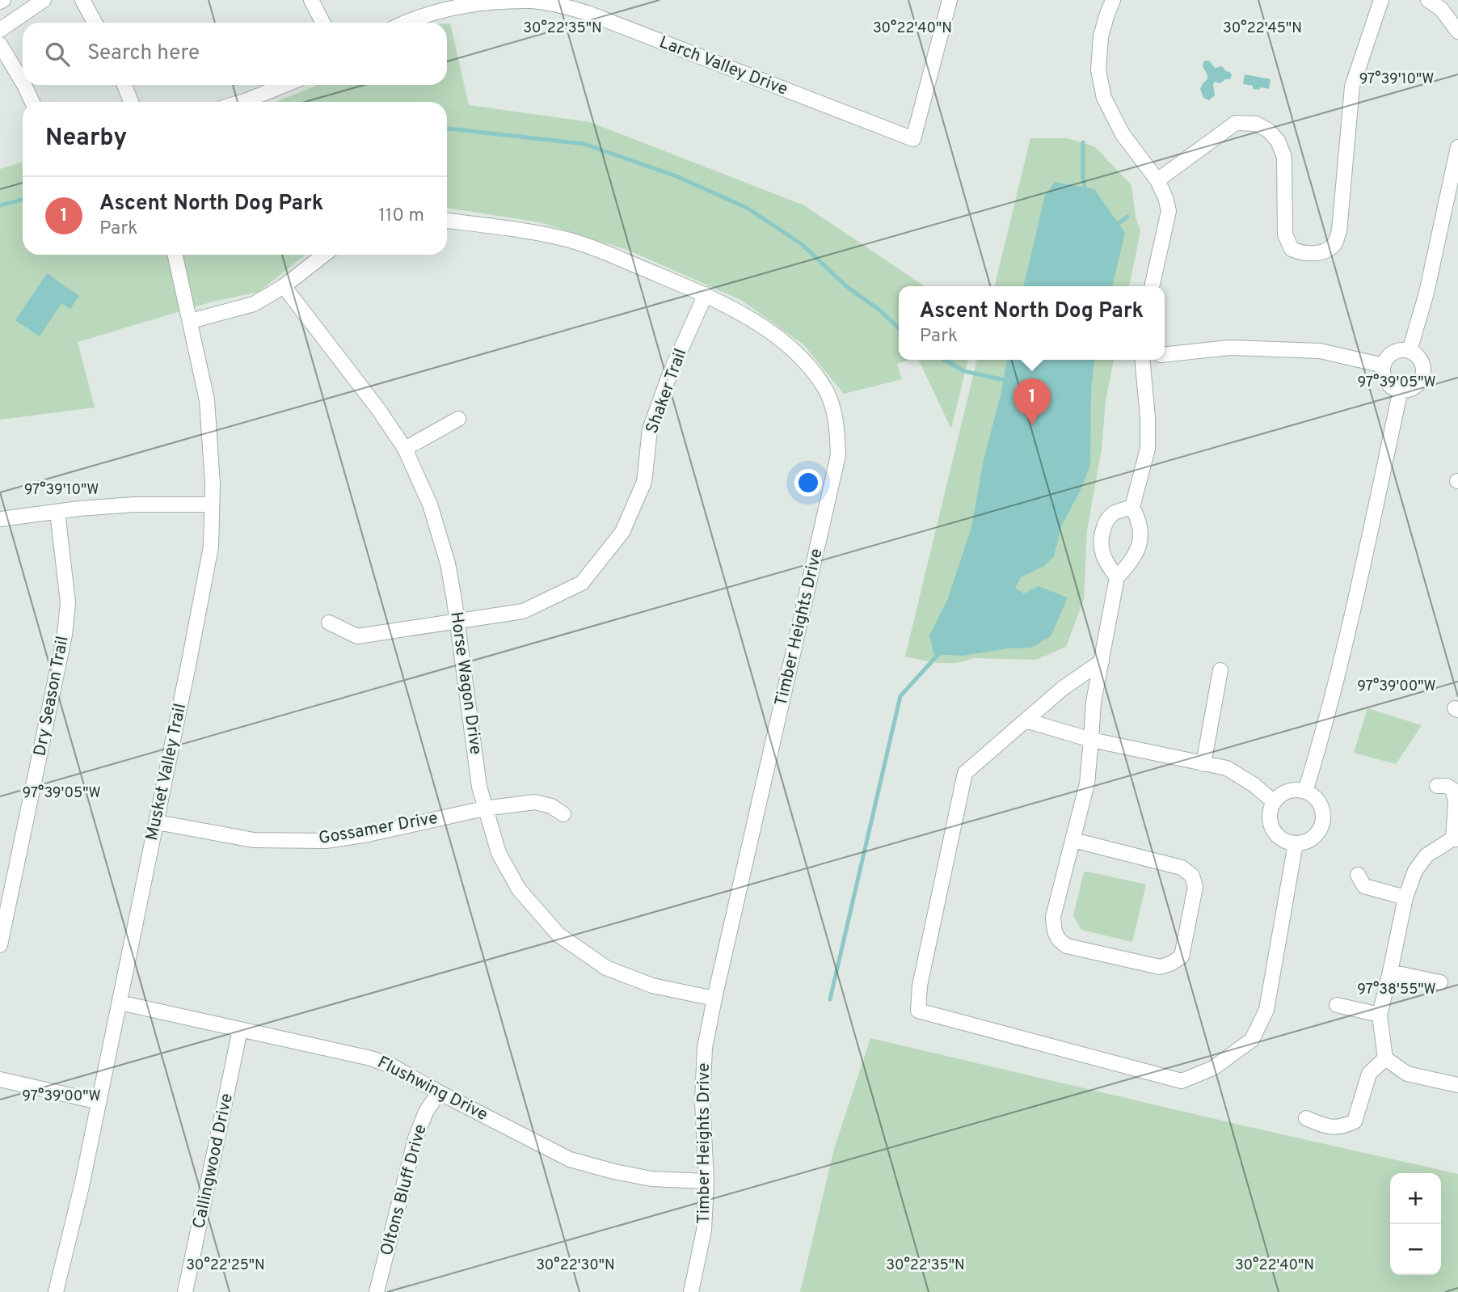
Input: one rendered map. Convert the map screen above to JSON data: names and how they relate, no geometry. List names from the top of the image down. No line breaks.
{"streets":{"street":["Larch Valley Drive","Shaker Trail","Timber Heights Drive","Horse Wagon Drive","Dry Season Trail","Musket Valley Trail","Gossamer Drive","Flushwing Drive","Callingwood Drive","Oltons Bluff Drive"]},"crossings":[["Shaker Trail","Timber Heights Drive"],["Shaker Trail","Horse Wagon Drive"],["Timber Heights Drive","Horse Wagon Drive"],["Timber Heights Drive","Flushwing Drive"],["Horse Wagon Drive","Gossamer Drive"],["Musket Valley Trail","Gossamer Drive"],["Musket Valley Trail","Flushwing Drive"],["Flushwing Drive","Callingwood Drive"],["Flushwing Drive","Oltons Bluff Drive"]],"page":{"search":"Search here","heading":"Nearby","list":[{"mark":"1","name":"Ascent North Dog Park","note":"Park","value":"110 m"}],"popup":["Ascent North Dog Park","Park"],"pins":"1","map_buttons":["+","−"]},"coordinates":["30°22'35\"N","30°22'40\"N","30°22'45\"N","97°39'10\"W","97°39'05\"W","97°39'00\"W","97°38'55\"W","30°22'25\"N","30°22'30\"N"]}
